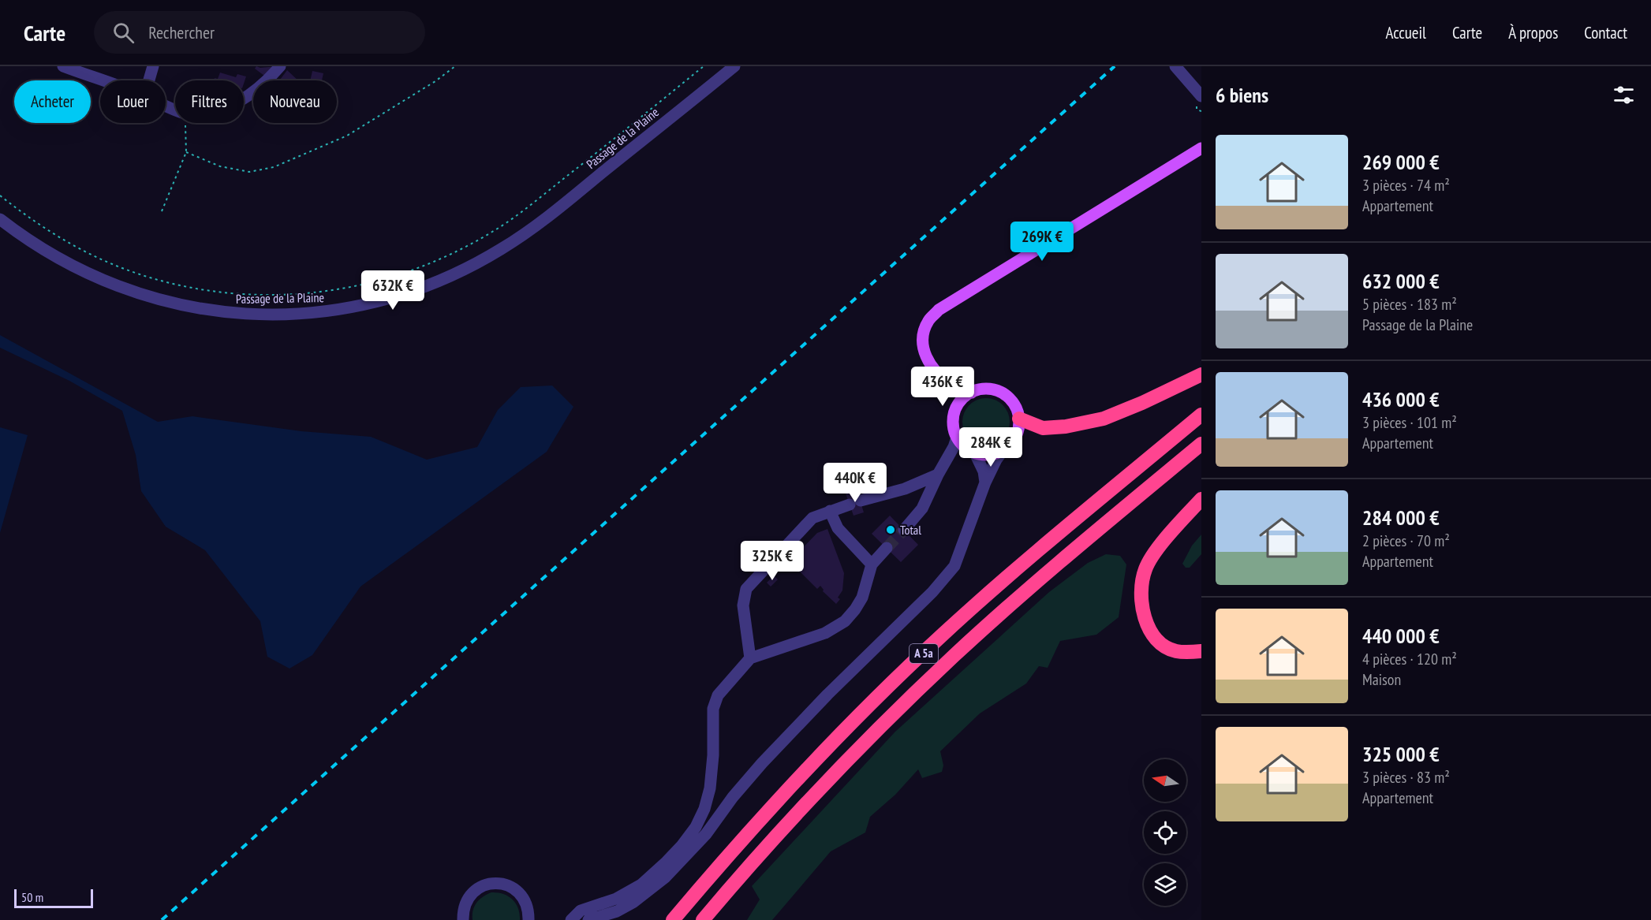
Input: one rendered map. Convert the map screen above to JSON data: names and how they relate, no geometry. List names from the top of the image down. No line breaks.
{"streets":{"highway":["A 5a"],"street":["Passage de la Plaine"]},"places":["Total"],"scale_bar":"50 m","north":"left","page":{"header":"Carte","search":"Rechercher","nav":["Accueil","Carte","À propos","Contact"],"heading":"6 biens","chip":["Acheter","Louer","Filtres","Nouveau"],"list":[{"name":"269 000 €","note":"3 pièces · 74 m² · Appartement"},{"name":"632 000 €","note":"5 pièces · 183 m² · Passage de la Plaine"},{"name":"436 000 €","note":"3 pièces · 101 m² · Appartement"},{"name":"284 000 €","note":"2 pièces · 70 m² · Appartement"},{"name":"440 000 €","note":"4 pièces · 120 m² · Maison"},{"name":"325 000 €","note":"3 pièces · 83 m² · Appartement"}],"price":["269K €","632K €","436K €","284K €","440K €","325K €"],"scale":"50 m"}}
